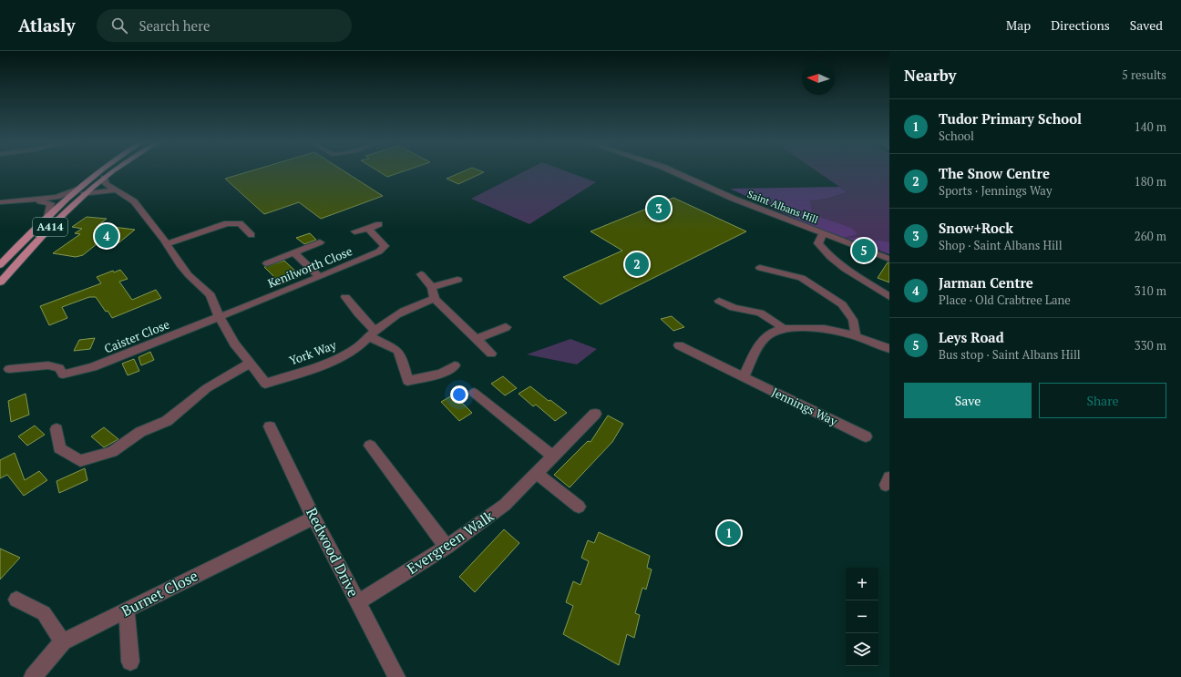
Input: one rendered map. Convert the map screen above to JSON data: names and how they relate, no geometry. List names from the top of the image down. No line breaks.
{"streets":{"main road":["A414"],"street":["Saint Albans Hill","Kenilworth Close","Caister Close","York Way","Jennings Way","Evergreen Walk","Redwood Drive","Burnet Close"]},"crossings":[["A414","York Way"],["Kenilworth Close","Caister Close"],["Kenilworth Close","York Way"],["Caister Close","York Way"],["Evergreen Walk","Redwood Drive"],["Redwood Drive","Burnet Close"]],"north":"left","page":{"header":"Atlasly","search":"Search here","nav":["Map","Directions","Saved"],"heading":["Nearby","5 results"],"list":[{"mark":"1","name":"Tudor Primary School","note":"School","value":"140 m"},{"mark":"2","name":"The Snow Centre","note":"Sports · Jennings Way","value":"180 m"},{"mark":"3","name":"Snow+Rock","note":"Shop · Saint Albans Hill","value":"260 m"},{"mark":"4","name":"Jarman Centre","note":"Place · Old Crabtree Lane","value":"310 m"},{"mark":"5","name":"Leys Road","note":"Bus stop · Saint Albans Hill","value":"330 m"}],"pins":["3","4","5","2","1"],"buttons":["Save","Share"],"map_buttons":["+","−"]}}
